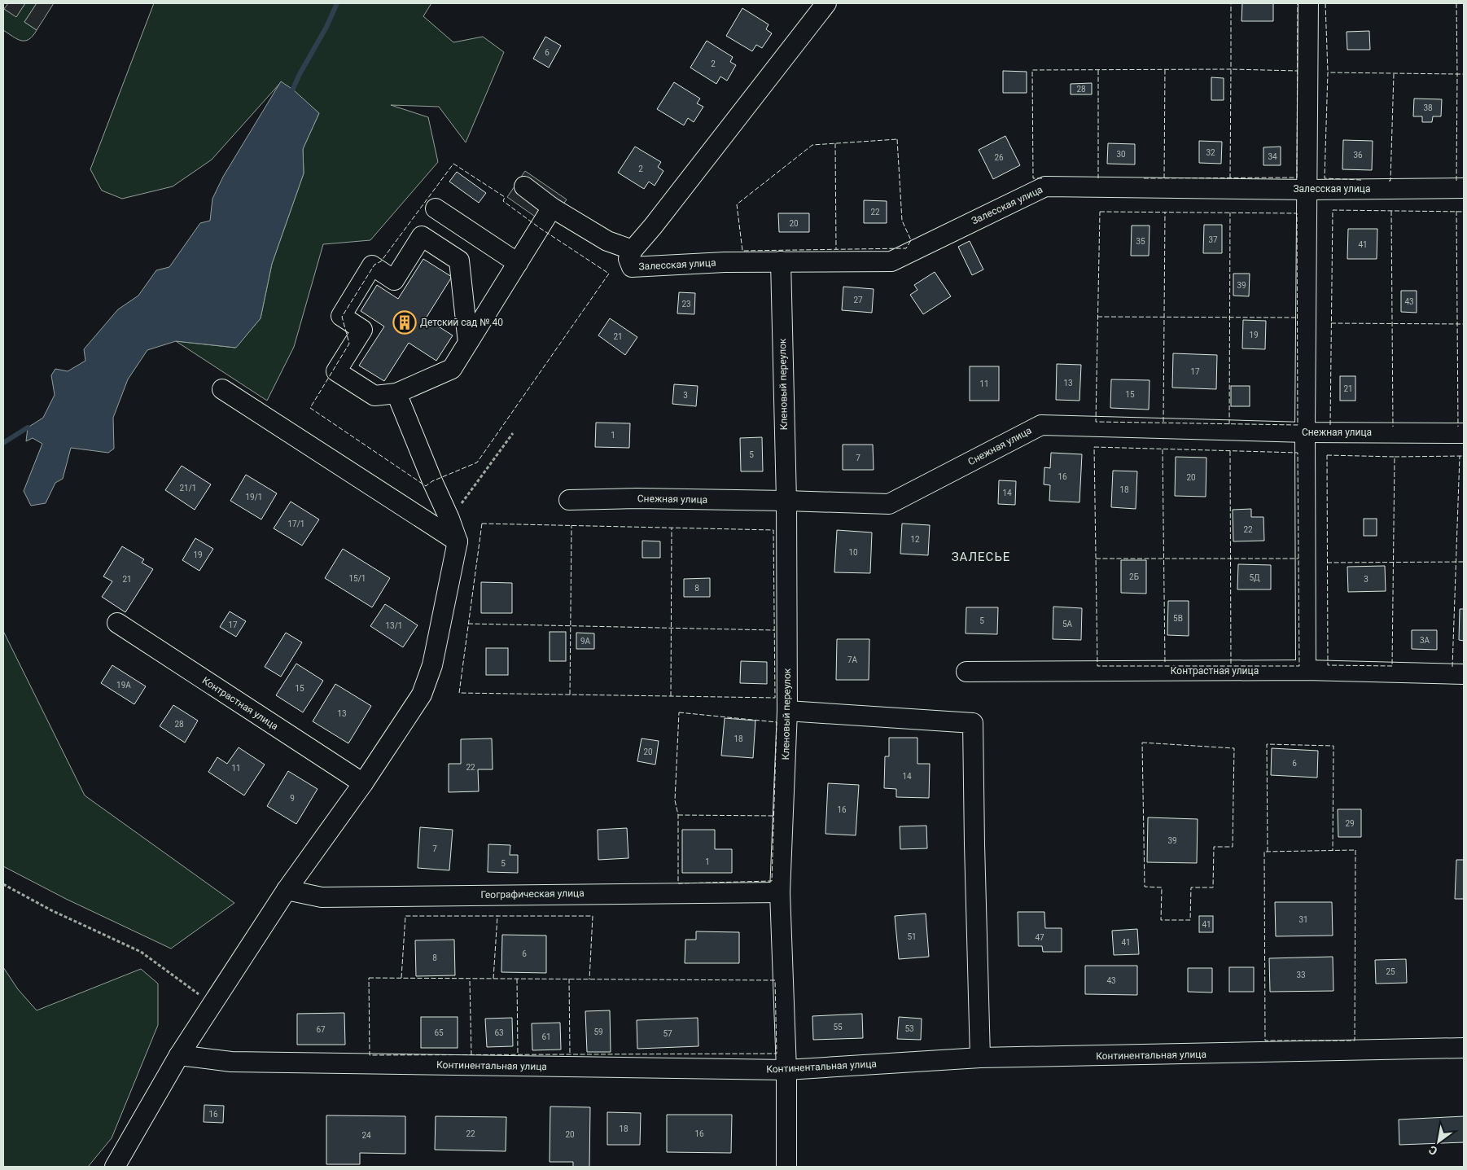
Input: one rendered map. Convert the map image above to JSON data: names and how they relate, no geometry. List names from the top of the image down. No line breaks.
{"streets":{"street":["Залесская улица","Кленовый переулок","Снежная улица","Контрастная улица","Географическая улица","Континентальная улица"]},"crossings":[["Залесская улица","Кленовый переулок"],["Кленовый переулок","Снежная улица"],["Кленовый переулок","Географическая улица"],["Кленовый переулок","Континентальная улица"]],"districts":["ЗАЛЕСЬЕ"],"places":{"building":["Детский сад № 40"]},"house_numbers":["6","2","28","38","32","30","36","34","26","2","22","20","37","35","41","39","27","43","23","19","21","17","13","11","21","15","3","1","5","7","16","20","21/1","18","14","19/1","17/1","22","12","10","19","2Б","5Д","15/1","21","3","8","5В","5","5А","17","13/1","3А","9А","7А","19А","15","13","28","18","20","6","22","11","14","9","16","29","39","7","1","5","31","41","51","47","41","6","8","25","33","43","55","53","67","59","65","63","57","61","16","18","22","16","20","24"],"north":"bottom left"}
